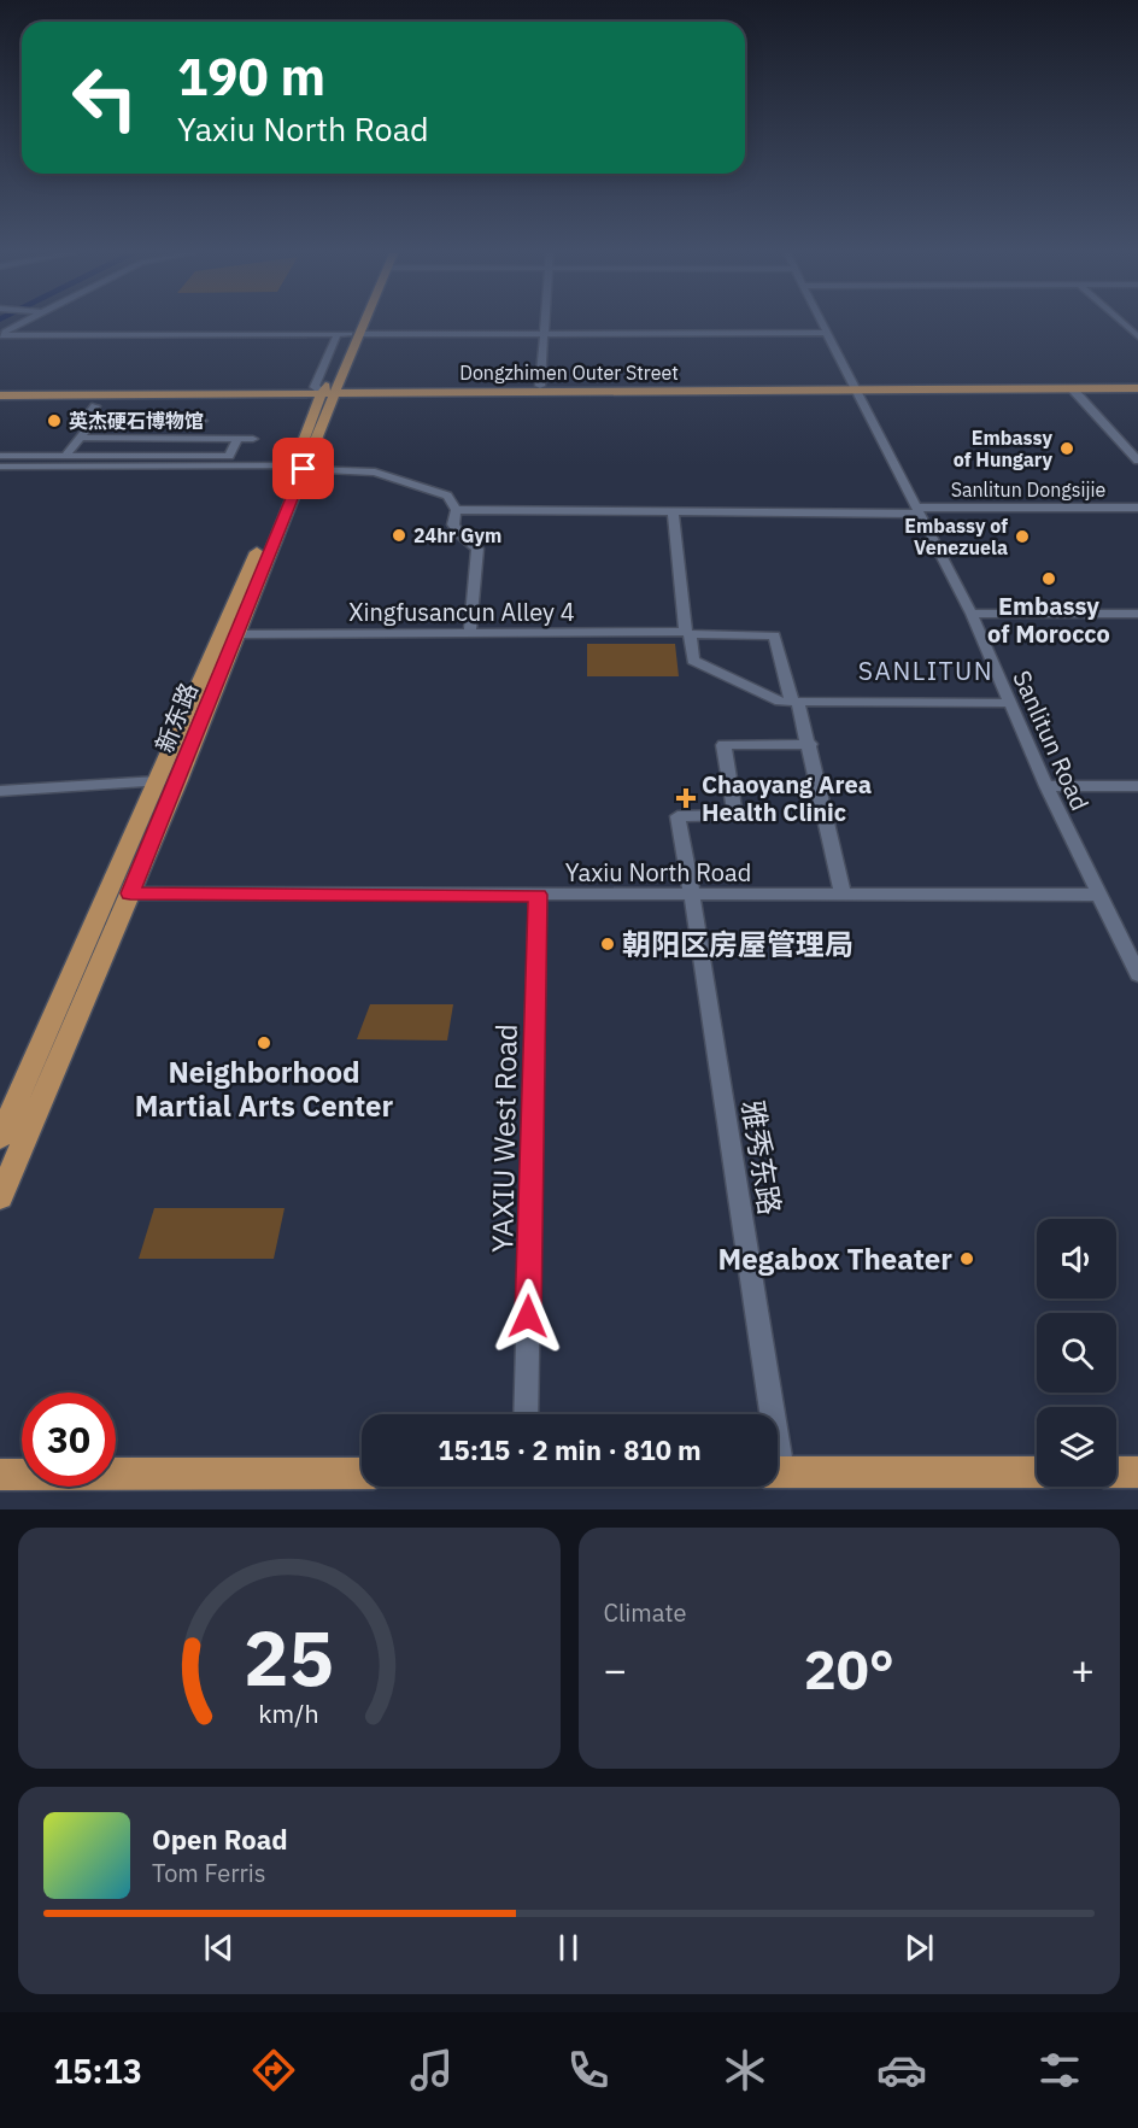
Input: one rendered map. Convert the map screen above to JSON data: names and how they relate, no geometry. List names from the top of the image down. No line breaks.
{"streets":{"main road":["Dongzhimen Outer Street","新东路"],"street":["Sanlitun Dongsijie","Xingfusancun Alley 4","Sanlitun Road","Yaxiu North Road","YAXIU West Road","雅秀东路"]},"crossings":[["Dongzhimen Outer Street","新东路"],["Dongzhimen Outer Street","Sanlitun Road"],["Sanlitun Dongsijie","Sanlitun Road"],["Xingfusancun Alley 4","新东路"],["新东路","Yaxiu North Road"],["Sanlitun Road","Yaxiu North Road"],["Yaxiu North Road","YAXIU West Road"],["Yaxiu North Road","雅秀东路"]],"districts":["SANLITUN"],"places":{"other":["英杰硬石博物馆","Embassy of Hungary","24hr Gym","Embassy of Venezuela","Embassy of Morocco","朝阳区房屋管理局","Neighborhood Martial Arts Center","Megabox Theater"],"health":["Chaoyang Area Health Clinic"]},"page":{"turn":["190 m","Yaxiu North Road"],"limit":"30","trip":"15:15 · 2 min · 810 m","tile":"Climate","heat":["−","20°","+"],"song":["Open Road","Tom Ferris"],"tabs":"15:13","gauge":["25","km/h"]}}
